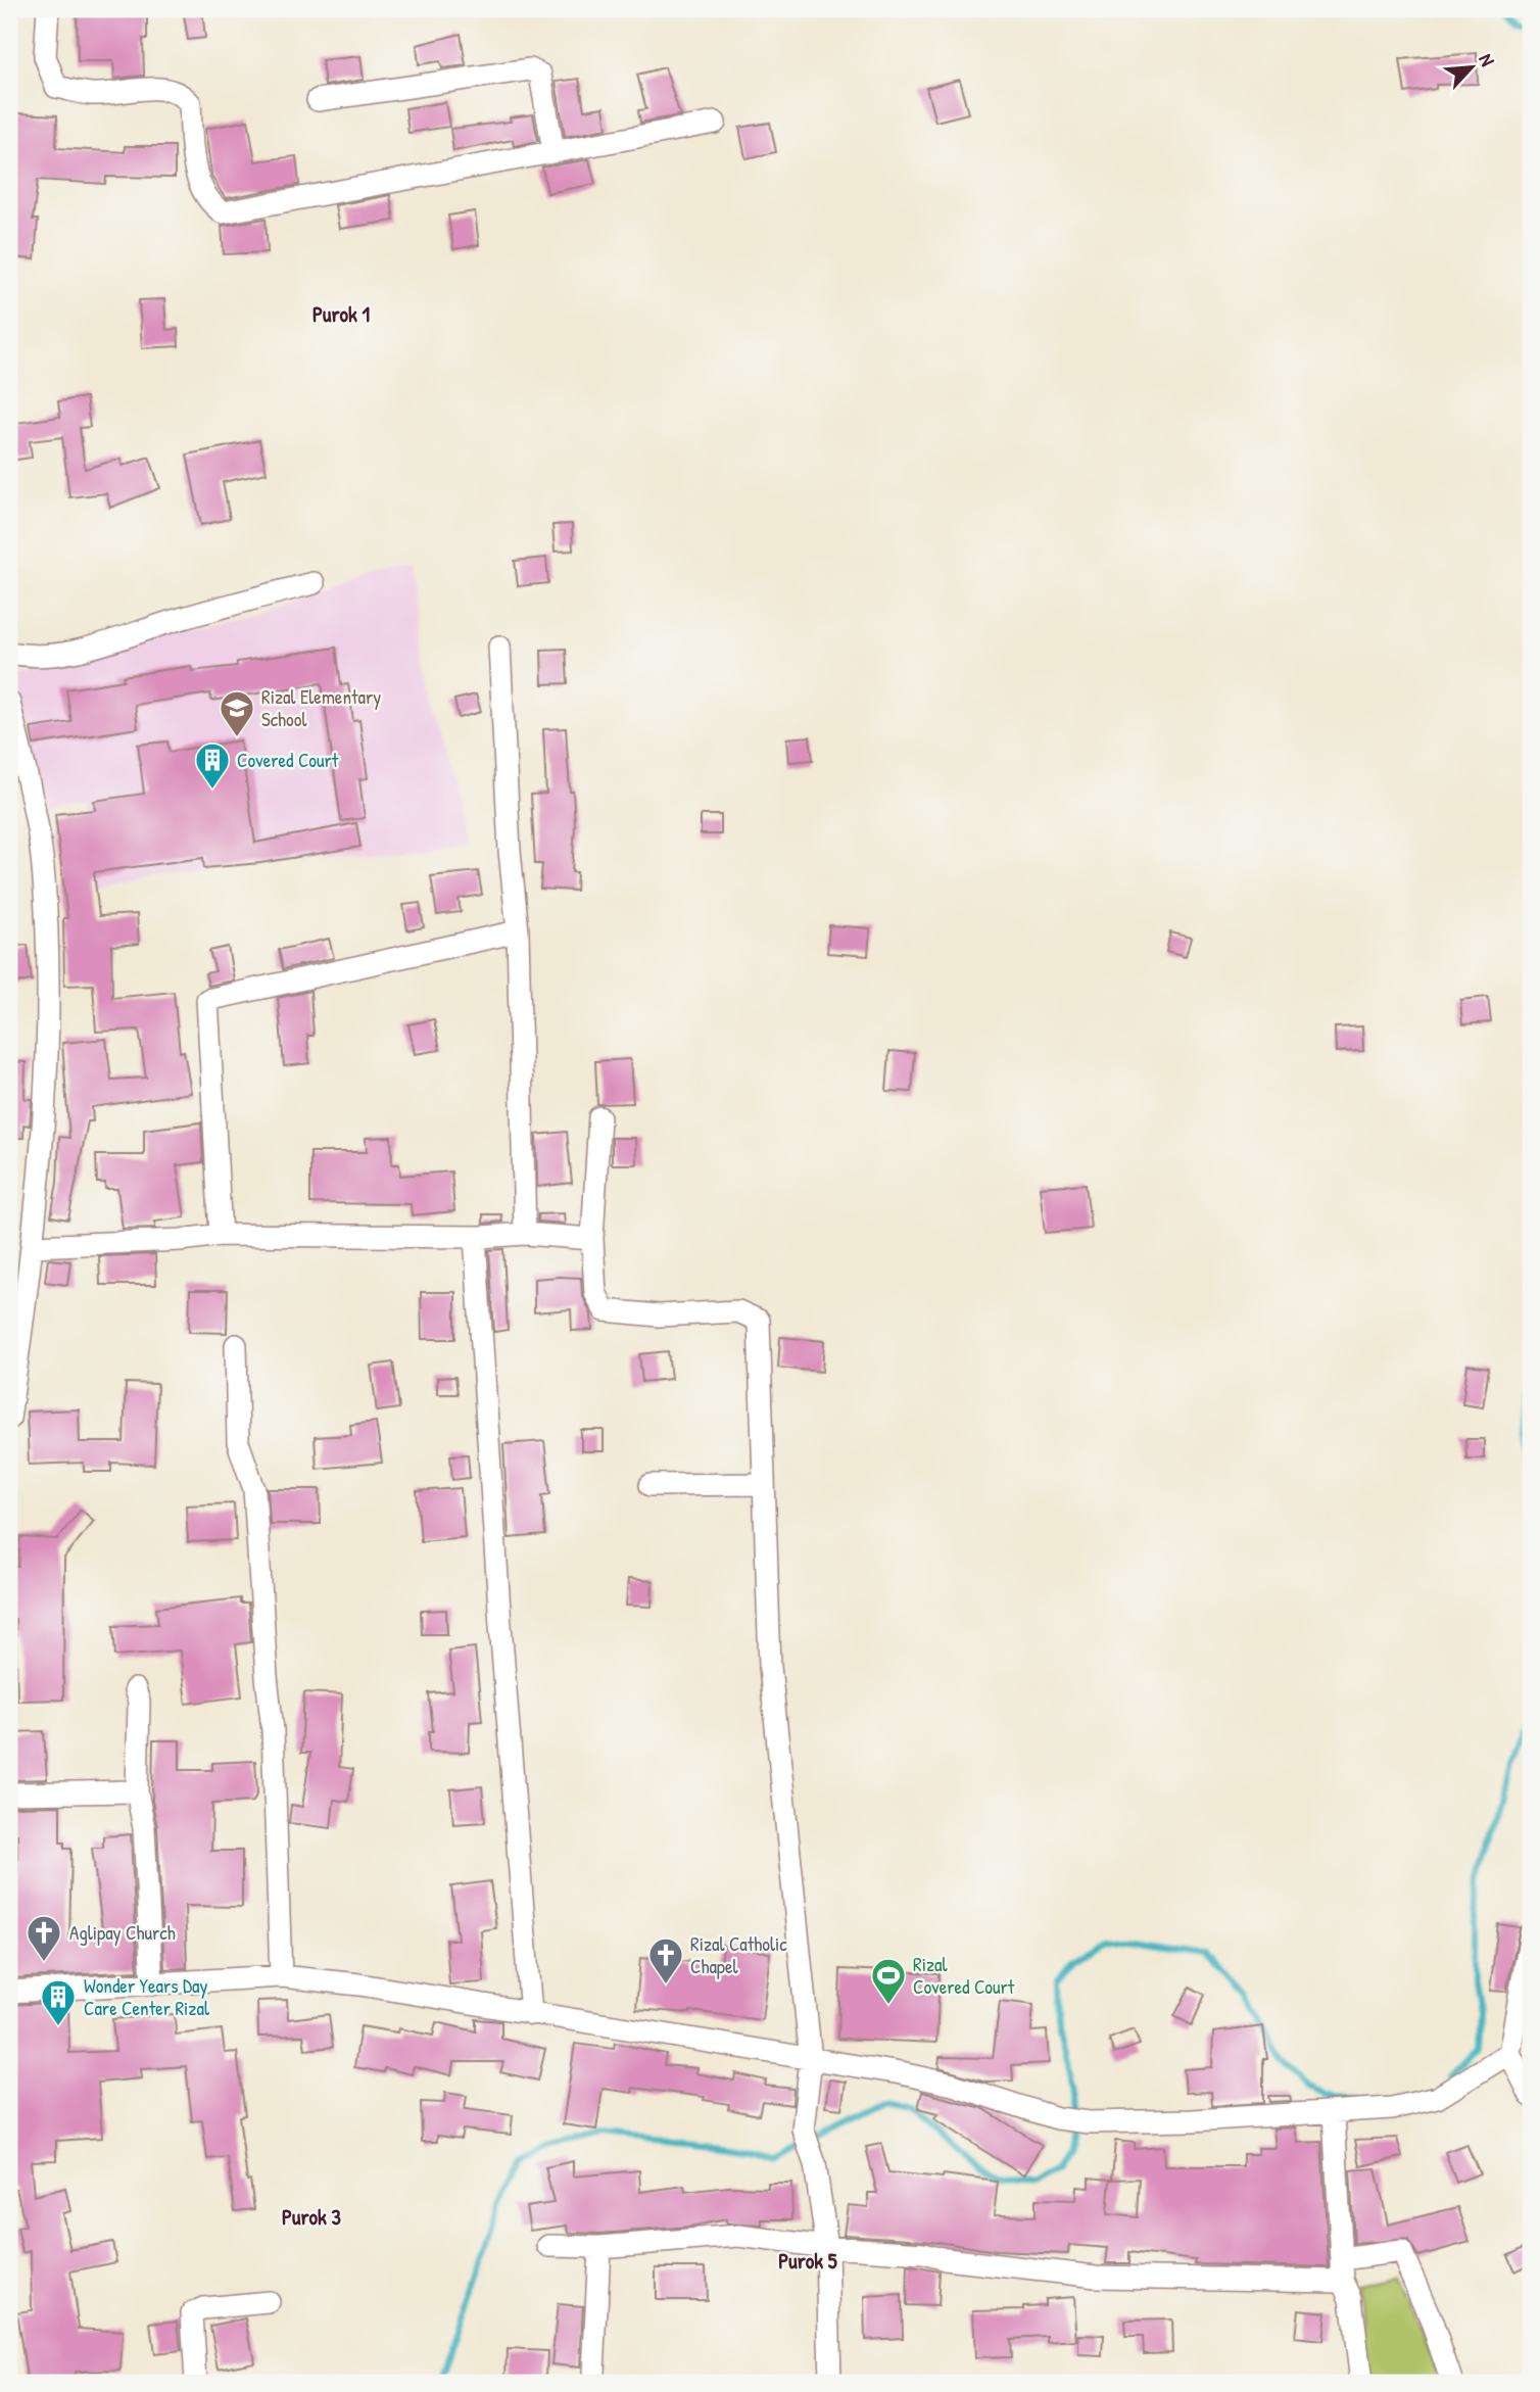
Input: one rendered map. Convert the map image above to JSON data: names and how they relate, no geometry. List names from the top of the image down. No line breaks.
{"districts":["Purok 1","Purok 3","Purok 5"],"places":{"school or university":["Rizal Elementary School"],"building":["Covered Court","Wonder Years Day Care Center Rizal"],"church":["Aglipay Church","Rizal Catholic Chapel"],"sports":["Rizal Covered Court"]},"north":"top right"}
